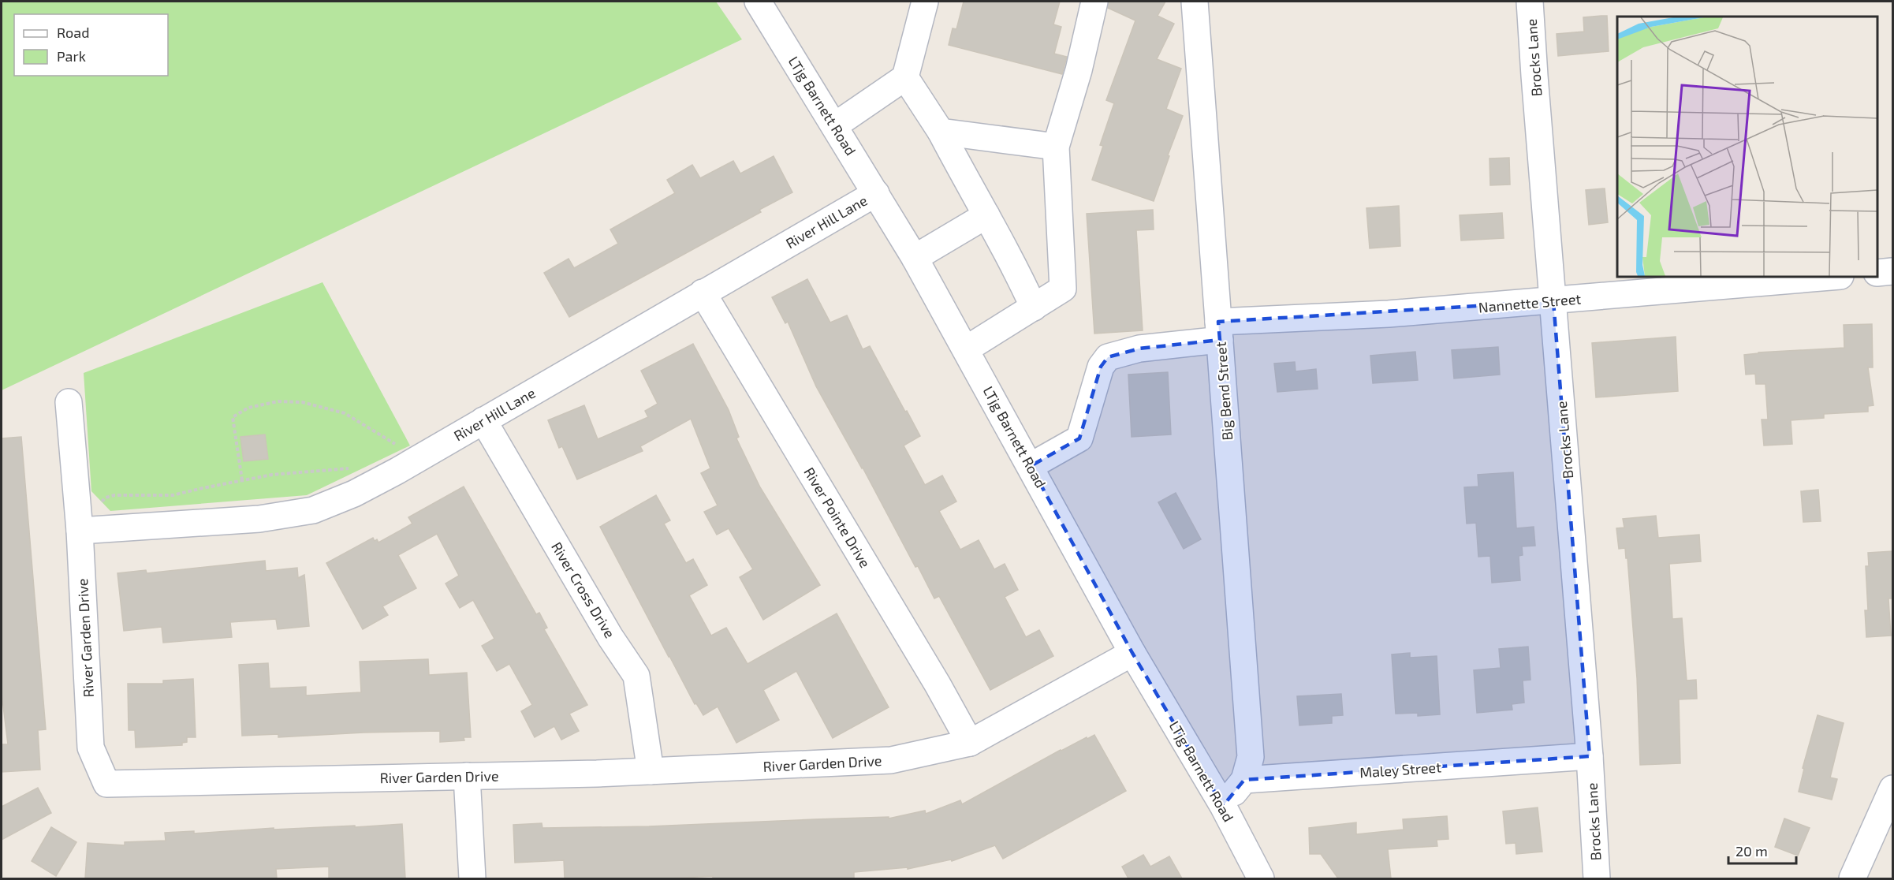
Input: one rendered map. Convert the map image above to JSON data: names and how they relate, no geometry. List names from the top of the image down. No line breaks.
{"streets":{"street":["Brocks Lane","LTjg Barnett Road","River Hill Lane","Nannette Street","Big Bend Street","River Pointe Drive","River Cross Drive","River Garden Drive","Maley Street"]},"crossings":[["Brocks Lane","Nannette Street"],["Brocks Lane","Maley Street"],["LTjg Barnett Road","River Hill Lane"],["LTjg Barnett Road","Nannette Street"],["LTjg Barnett Road","River Garden Drive"],["River Hill Lane","River Pointe Drive"],["River Hill Lane","River Cross Drive"],["River Hill Lane","River Garden Drive"],["Nannette Street","Big Bend Street"],["Big Bend Street","Maley Street"],["River Pointe Drive","River Garden Drive"],["River Cross Drive","River Garden Drive"]],"legend":["Road","Park"],"scale_bar":"20 m"}
